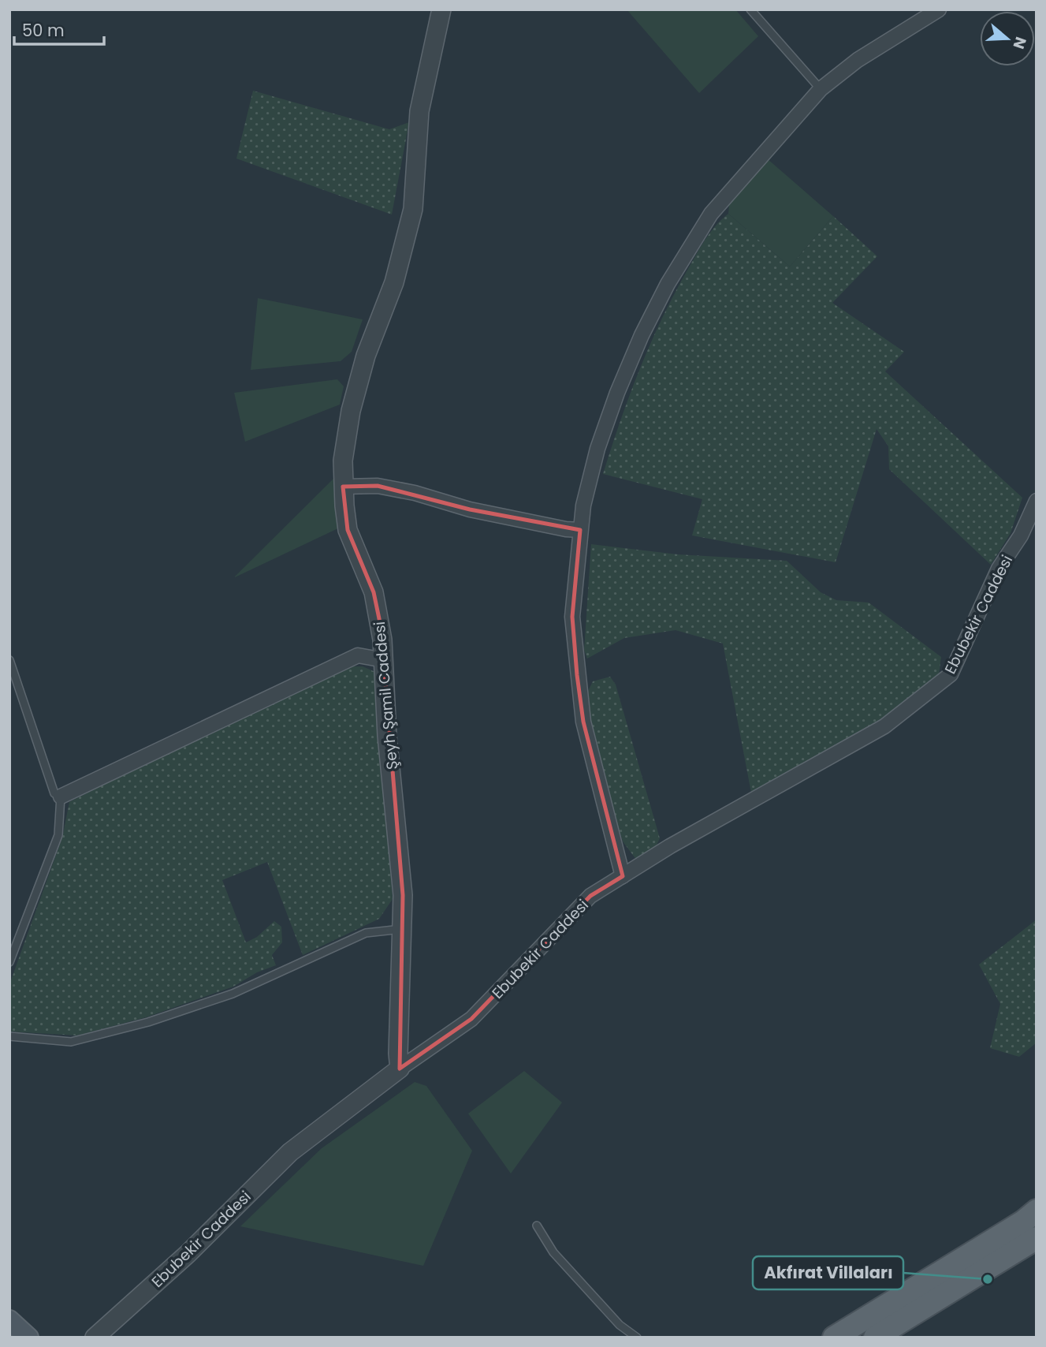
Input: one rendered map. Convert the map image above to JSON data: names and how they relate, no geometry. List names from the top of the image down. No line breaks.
{"streets":{"street":["Ebubekir Caddesi","Şeyh Şamil Caddesi"]},"crossings":[["Ebubekir Caddesi","Şeyh Şamil Caddesi"]],"places":["Akfırat Villaları"],"scale_bar":"50 m","north":"right"}
